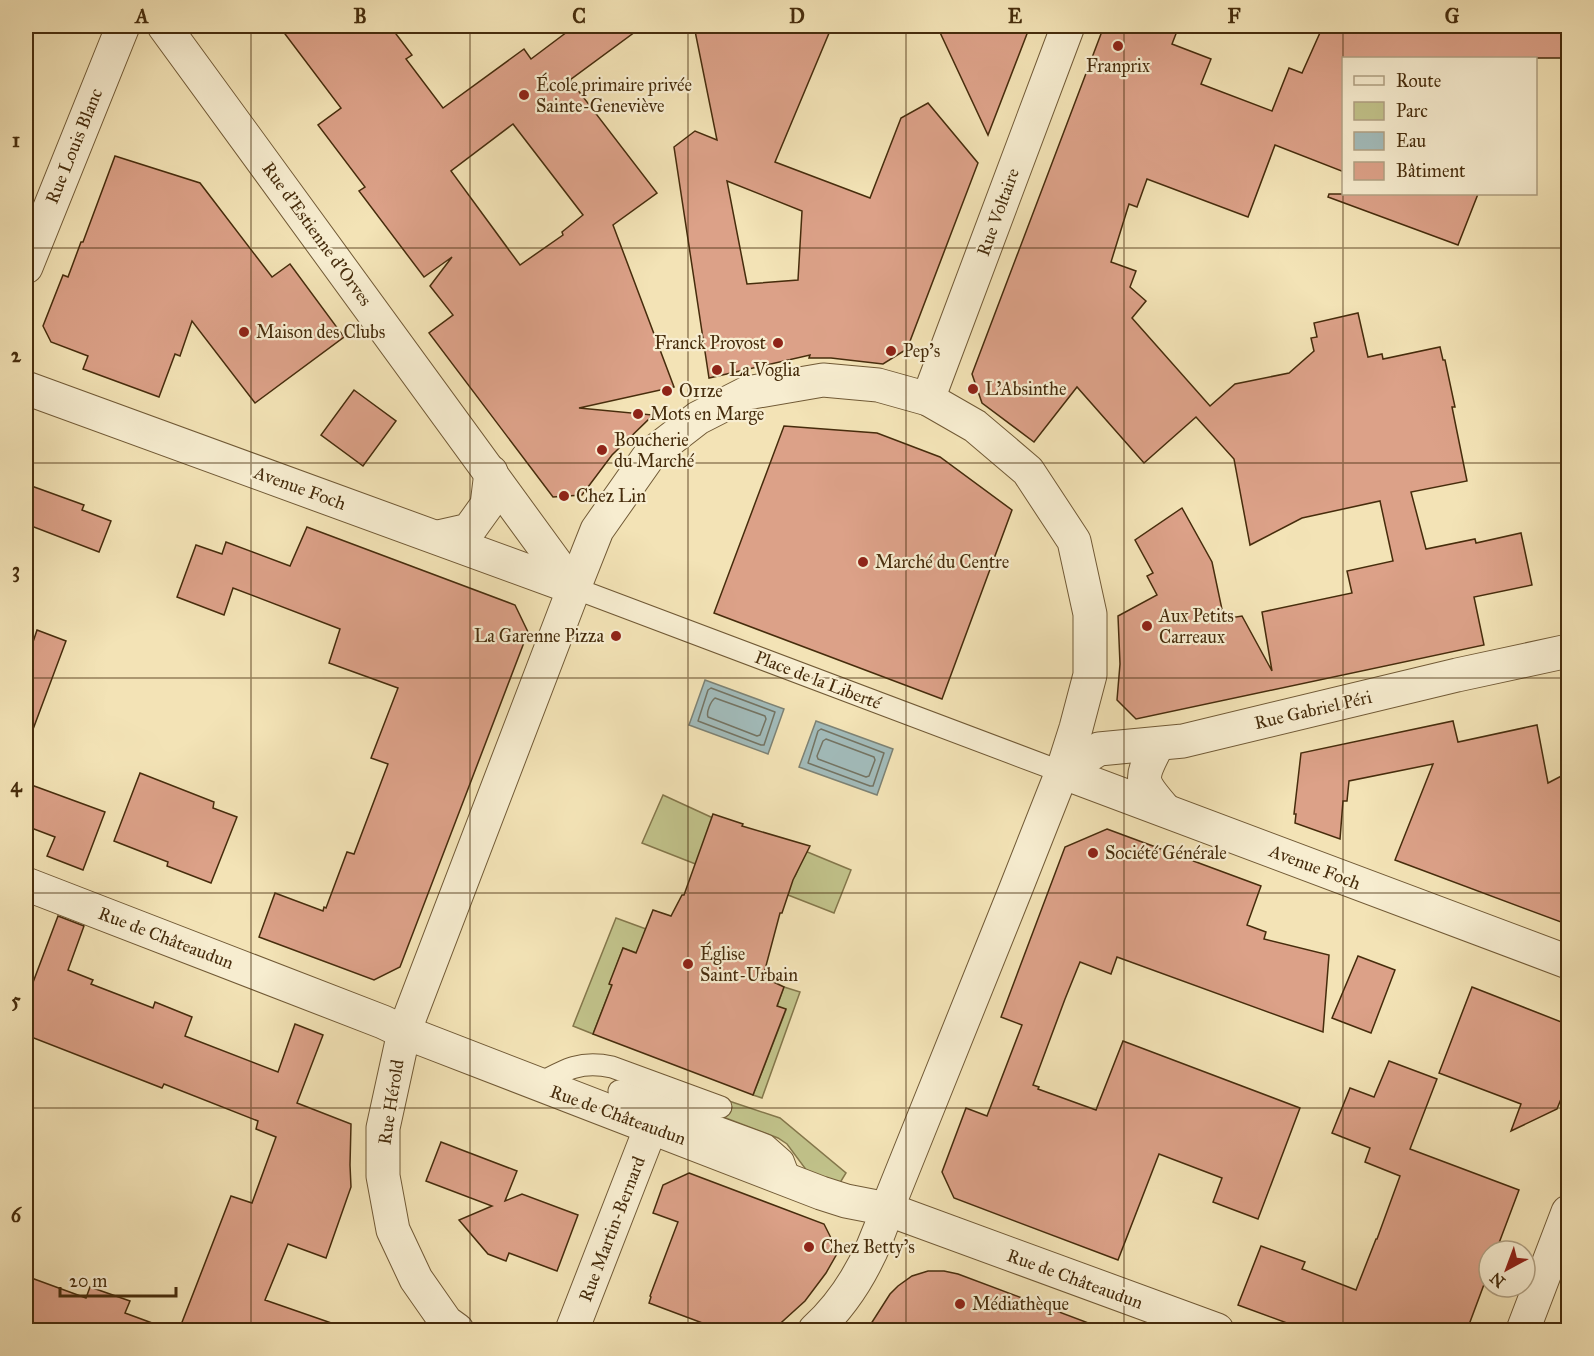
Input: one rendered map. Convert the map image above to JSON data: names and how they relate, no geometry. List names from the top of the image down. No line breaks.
{"streets":{"street":["Rue Louis Blanc","Rue Voltaire","Rue d'Estienne d'Orves","Avenue Foch","Rue Gabriel Péri","Rue de Châteaudun","Rue Hérold","Rue Martin-Bernard"],"lane":["Place de la Liberté"]},"crossings":[["Rue d'Estienne d'Orves","Avenue Foch"],["Rue d'Estienne d'Orves","Place de la Liberté"],["Avenue Foch","Place de la Liberté"],["Avenue Foch","Rue Gabriel Péri"],["Place de la Liberté","Rue Gabriel Péri"],["Rue de Châteaudun","Rue Hérold"],["Rue de Châteaudun","Rue Martin-Bernard"]],"places":["Franprix","École primaire privée Sainte-Geneviève","Maison des Clubs","Franck Provost","Pep's","La Voglia","L'Absinthe","O11ze","Mots en Marge","Boucherie du Marché","Chez Lin","Marché du Centre","Aux Petits Carreaux","La Garenne Pizza","Société Générale","Église Saint-Urbain","Chez Betty's","Médiathèque"],"legend":["Route","Parc","Eau","Bâtiment"],"scale_bar":"20 m","north":"bottom left","grid":{"columns":["A","B","C","D","E","F","G"],"rows":["1","2","3","4","5","6"]}}
